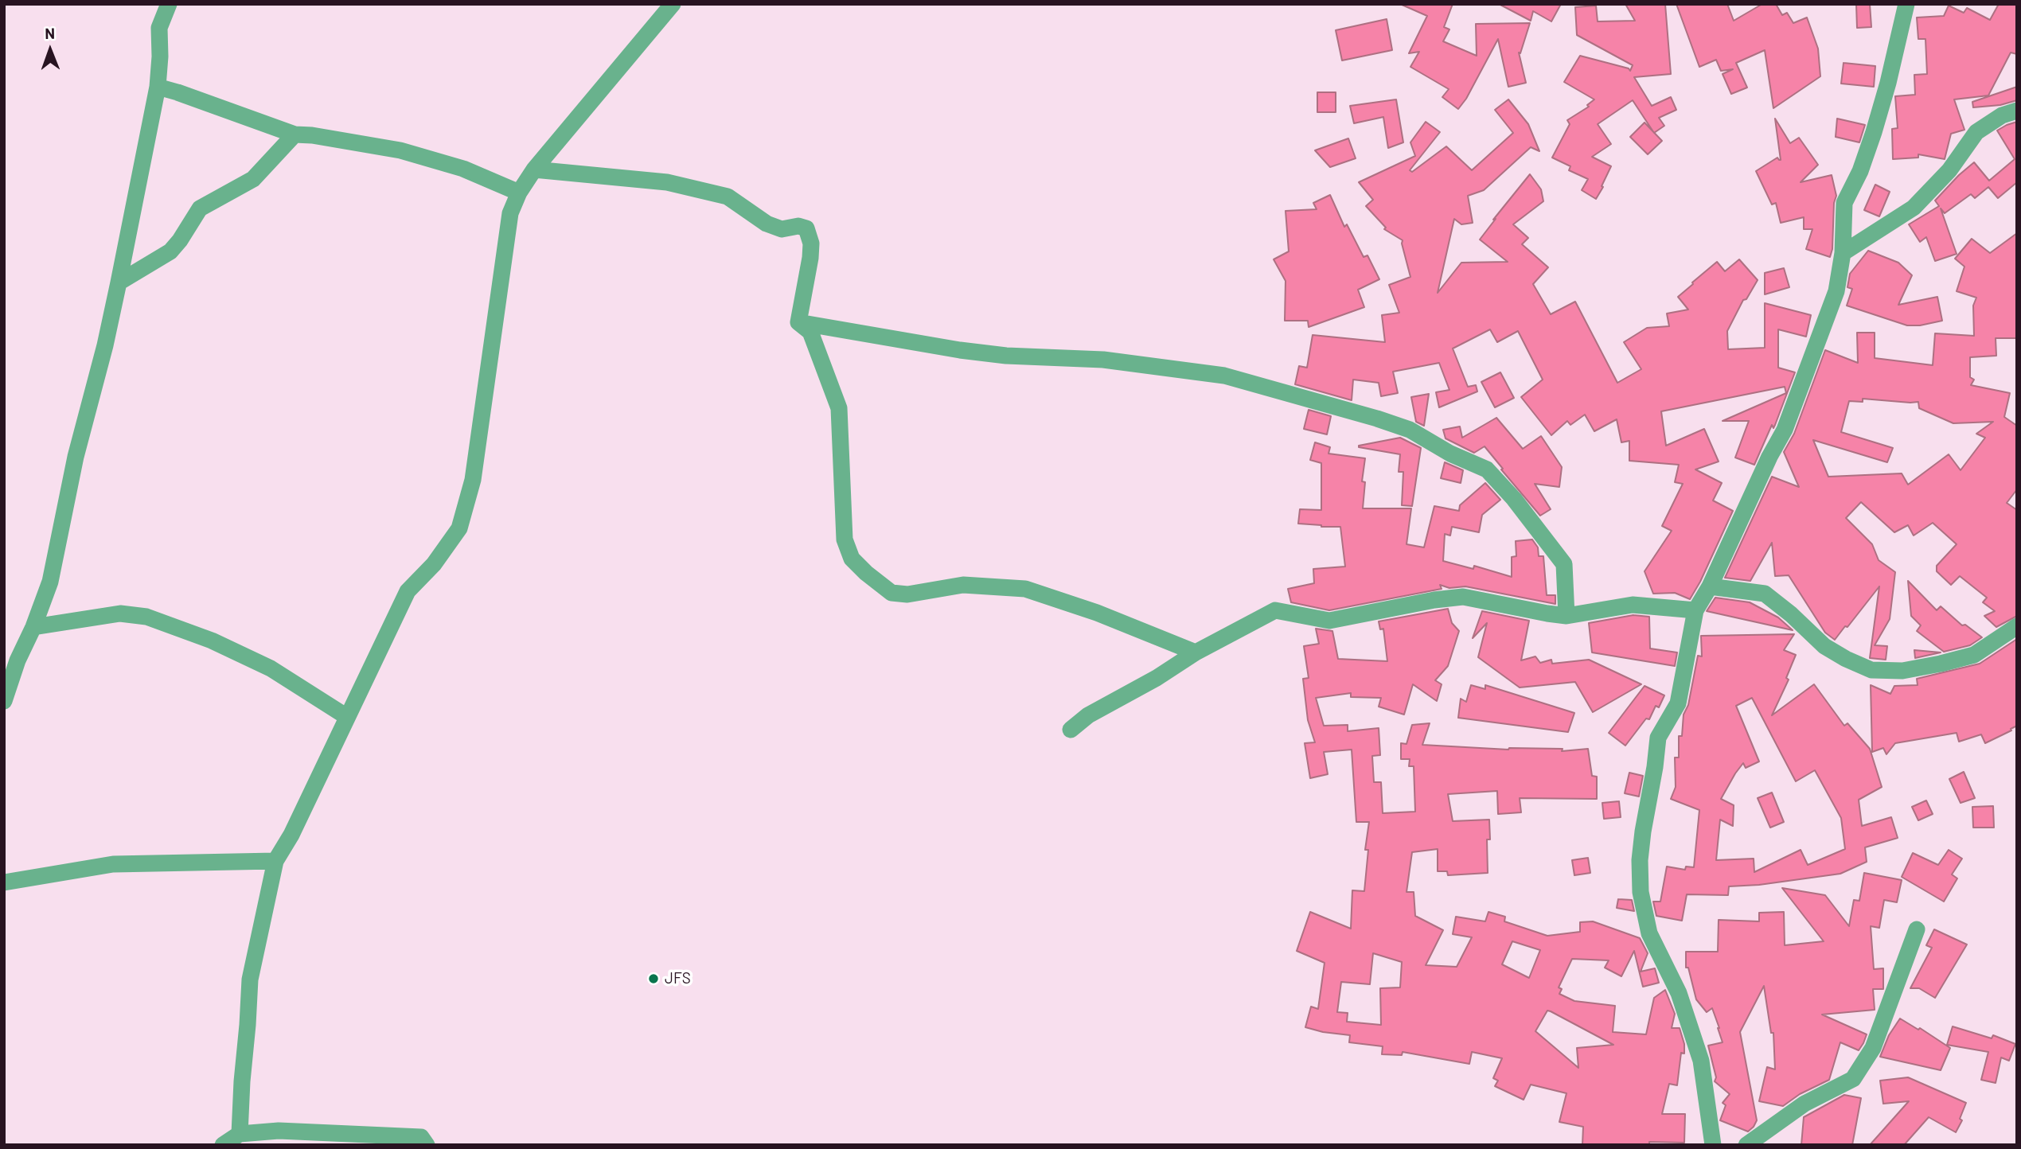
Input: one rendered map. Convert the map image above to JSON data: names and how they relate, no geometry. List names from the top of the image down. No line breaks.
{"places":["JFS"],"north":"top"}
